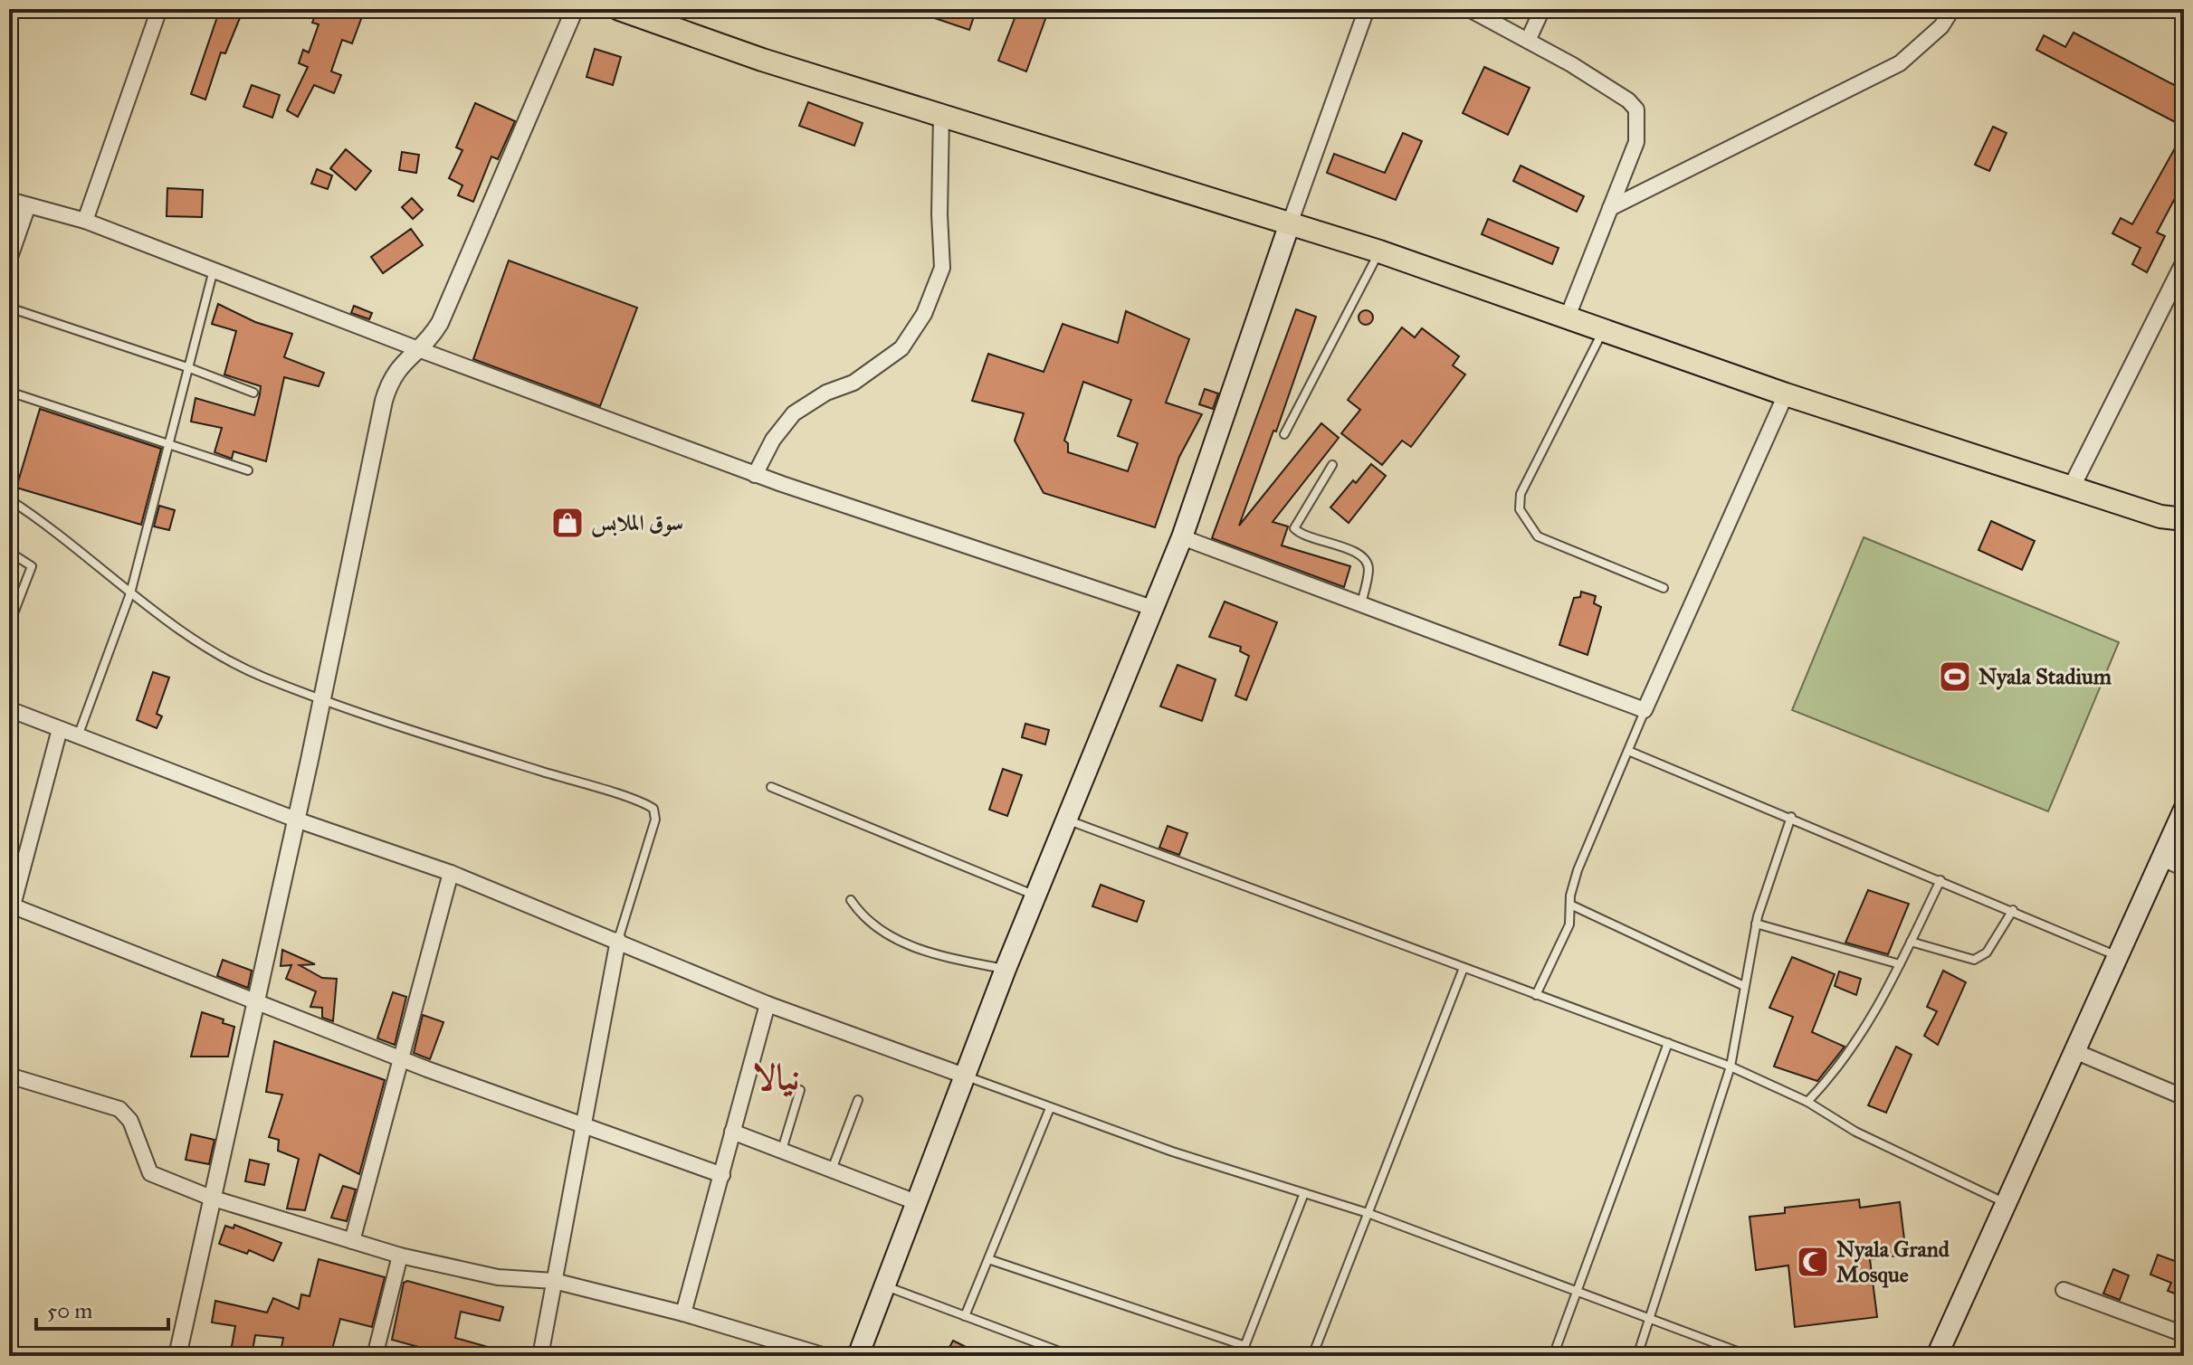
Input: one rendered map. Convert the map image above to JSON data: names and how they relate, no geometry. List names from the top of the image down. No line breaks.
{"districts":["نيالا"],"places":{"shop":["سوق الملابس"],"sports":["Nyala Stadium"],"mosque":["Nyala Grand Mosque"]},"scale_bar":"50 m"}
